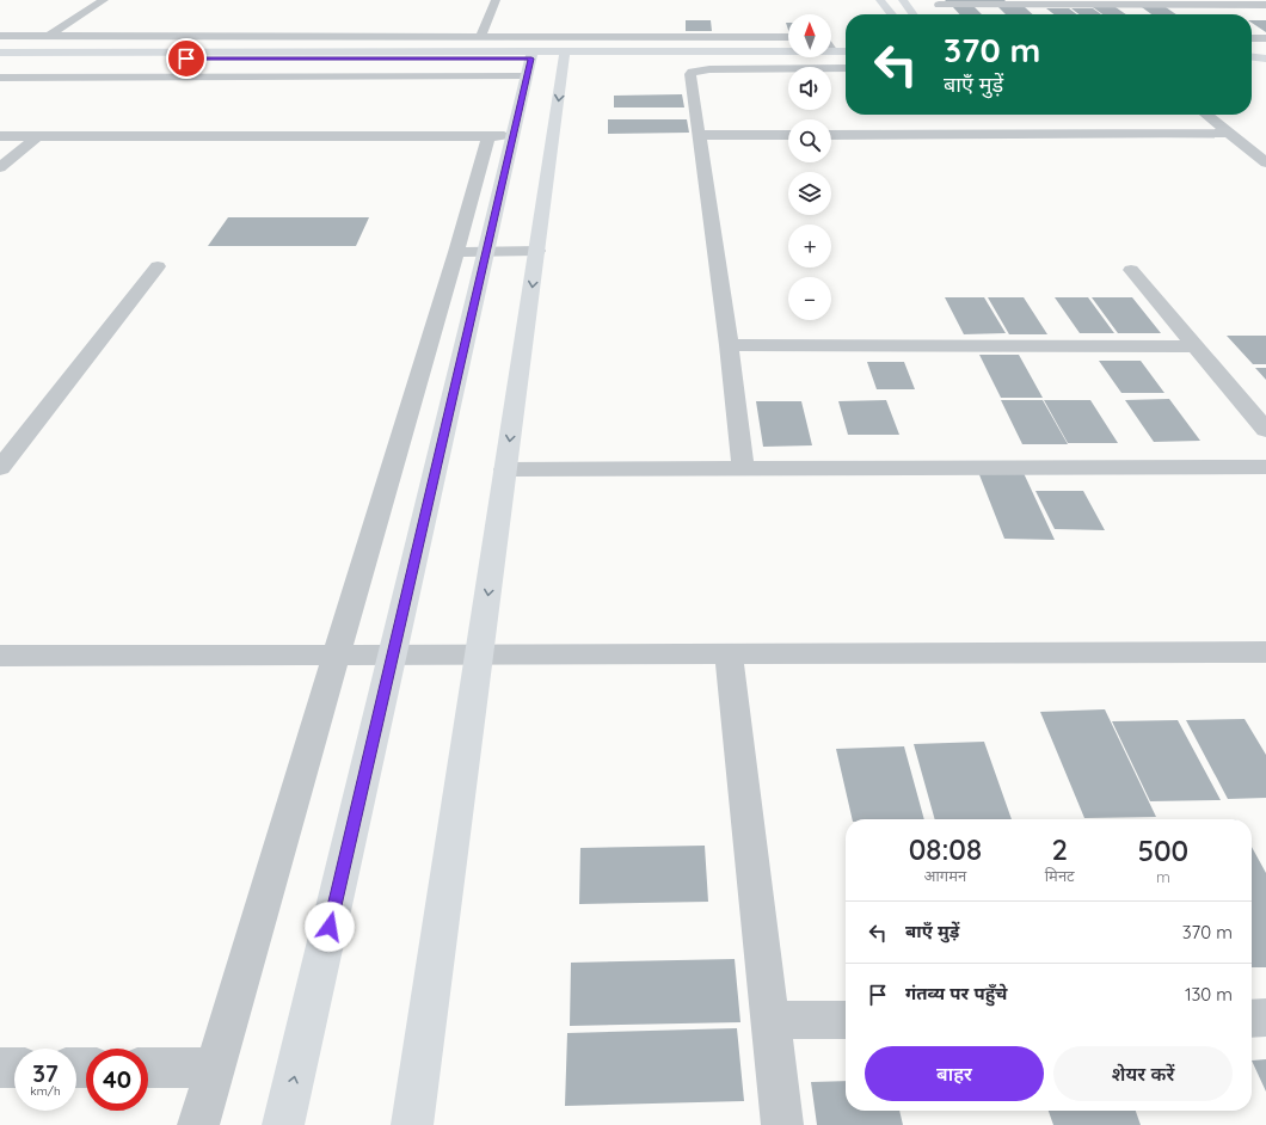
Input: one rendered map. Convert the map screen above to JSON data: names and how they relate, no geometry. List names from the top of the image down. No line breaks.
{"north":"top","page":{"map_buttons":["+","−"],"turn":["370 m","बाएँ मुड़ें"],"eta":["08:08","आगमन","2","मिनट","500","m"],"list":[{"name":"बाएँ मुड़ें","value":"370 m"},{"name":"गंतव्य पर पहुँचे","value":"130 m"}],"buttons":["बाहर","शेयर करें"],"speed":"37 km/h","limit":"40"}}
